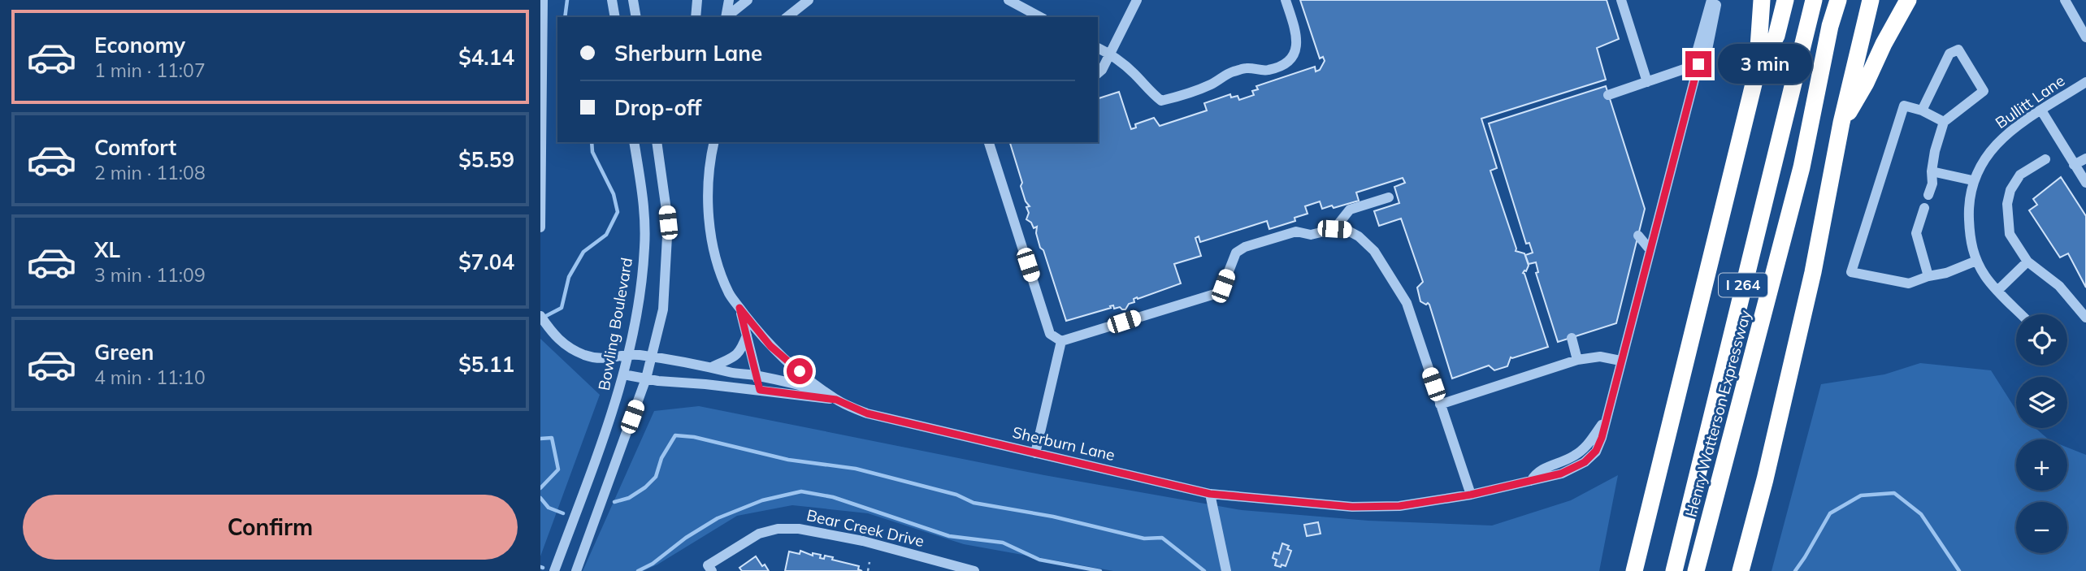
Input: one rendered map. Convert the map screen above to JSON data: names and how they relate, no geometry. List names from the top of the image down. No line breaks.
{"streets":{"highway":["I 264","Henry Watterson Expressway"],"street":["Bullitt Lane","Bowling Boulevard","Sherburn Lane","Bear Creek Drive"]},"crossings":[["Bowling Boulevard","Sherburn Lane"]],"page":{"list":[{"name":"Economy","note":"1 min · 11:07","value":"$4.14"},{"name":"Comfort","note":"2 min · 11:08","value":"$5.59"},{"name":"XL","note":"3 min · 11:09","value":"$7.04"},{"name":"Green","note":"4 min · 11:10","value":"$5.11"}],"banner":["Sherburn Lane","Drop-off"],"bubble":"3 min","map_buttons":["+","−"],"buttons":"Confirm"}}
